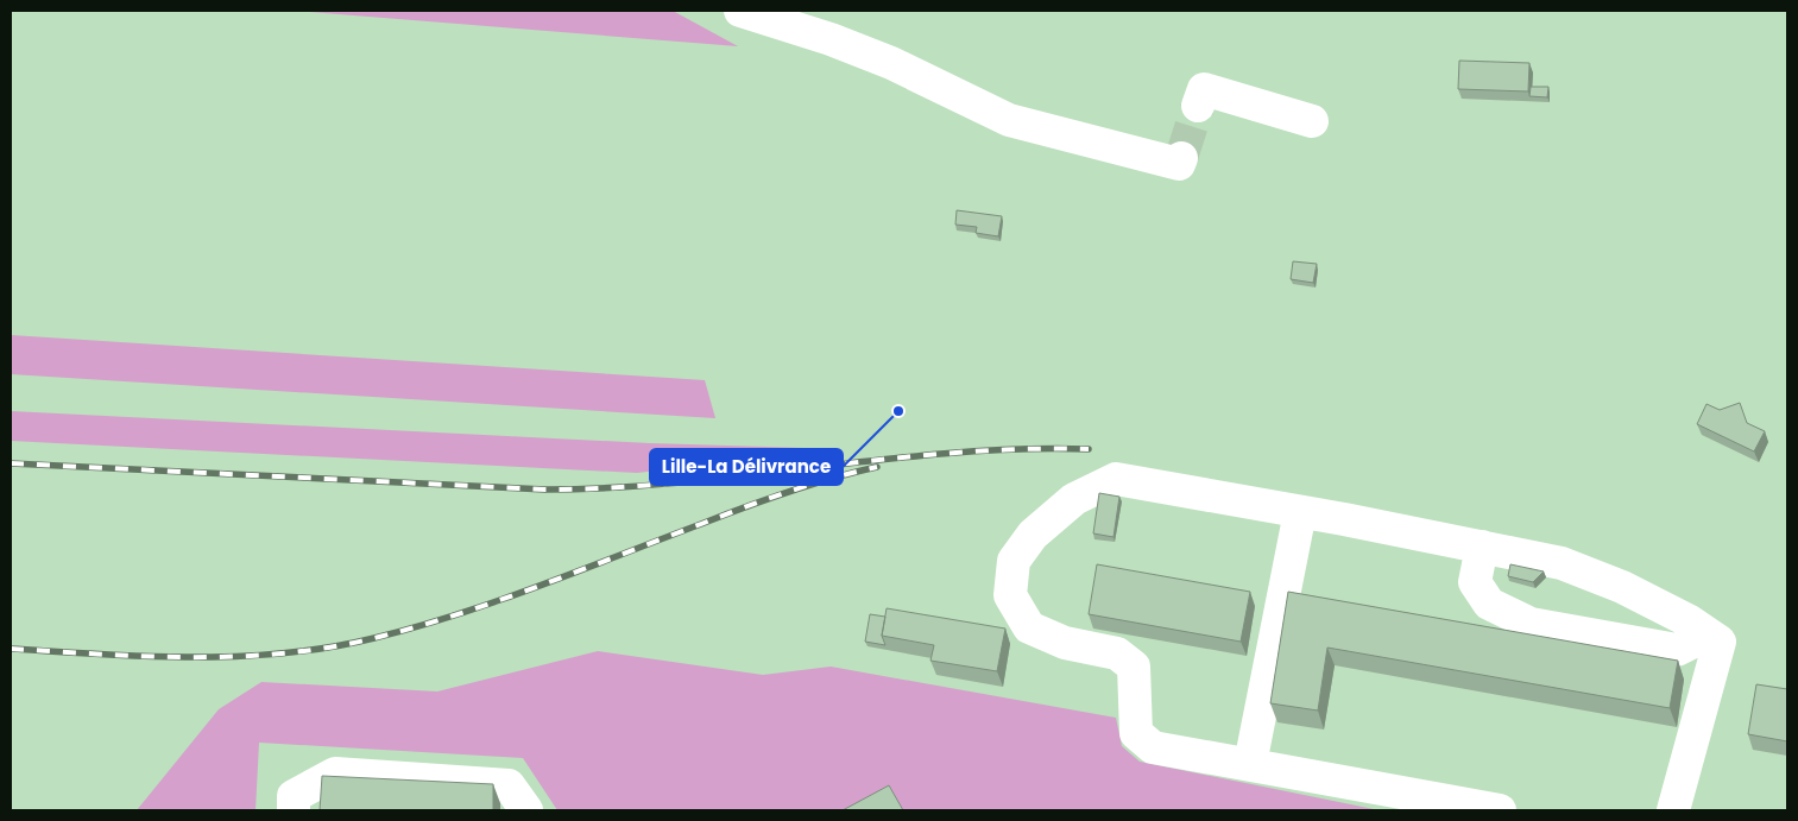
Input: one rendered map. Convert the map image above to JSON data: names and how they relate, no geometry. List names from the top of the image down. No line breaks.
{"places":["Lille-La Délivrance"]}
